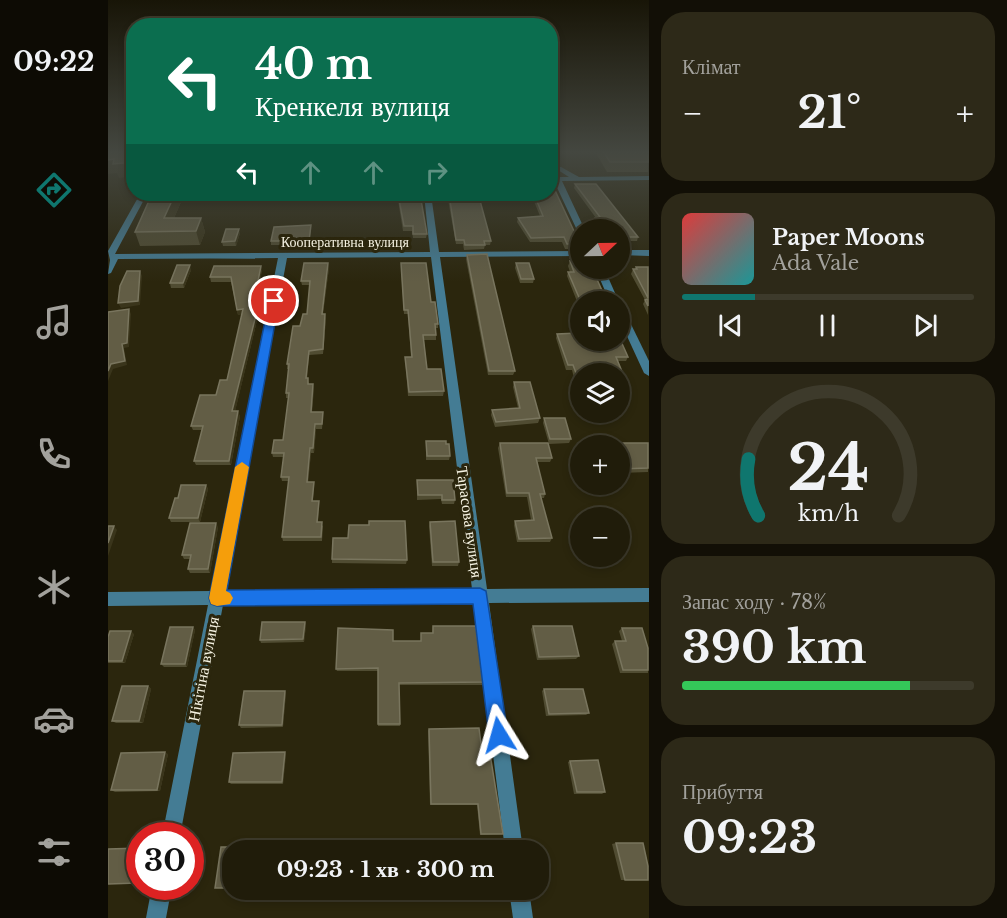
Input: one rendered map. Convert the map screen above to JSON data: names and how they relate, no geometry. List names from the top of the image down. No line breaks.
{"streets":{"street":["Кооперативна вулиця","Тарасова вулиця","Нікітіна вулиця"]},"crossings":[["Кооперативна вулиця","Тарасова вулиця"],["Кооперативна вулиця","Нікітіна вулиця"]],"north":"right","page":{"tabs":"09:22","tile":["Клімат",["Запас ходу · 78%","390 km"],["Прибуття","09:23"]],"turn":["40 m","Кренкеля вулиця"],"heat":["−","21°","+"],"song":["Paper Moons","Ada Vale"],"map_buttons":["+","−"],"limit":"30","trip":"09:23 · 1 хв · 300 m","gauge":["24","km/h"]}}
